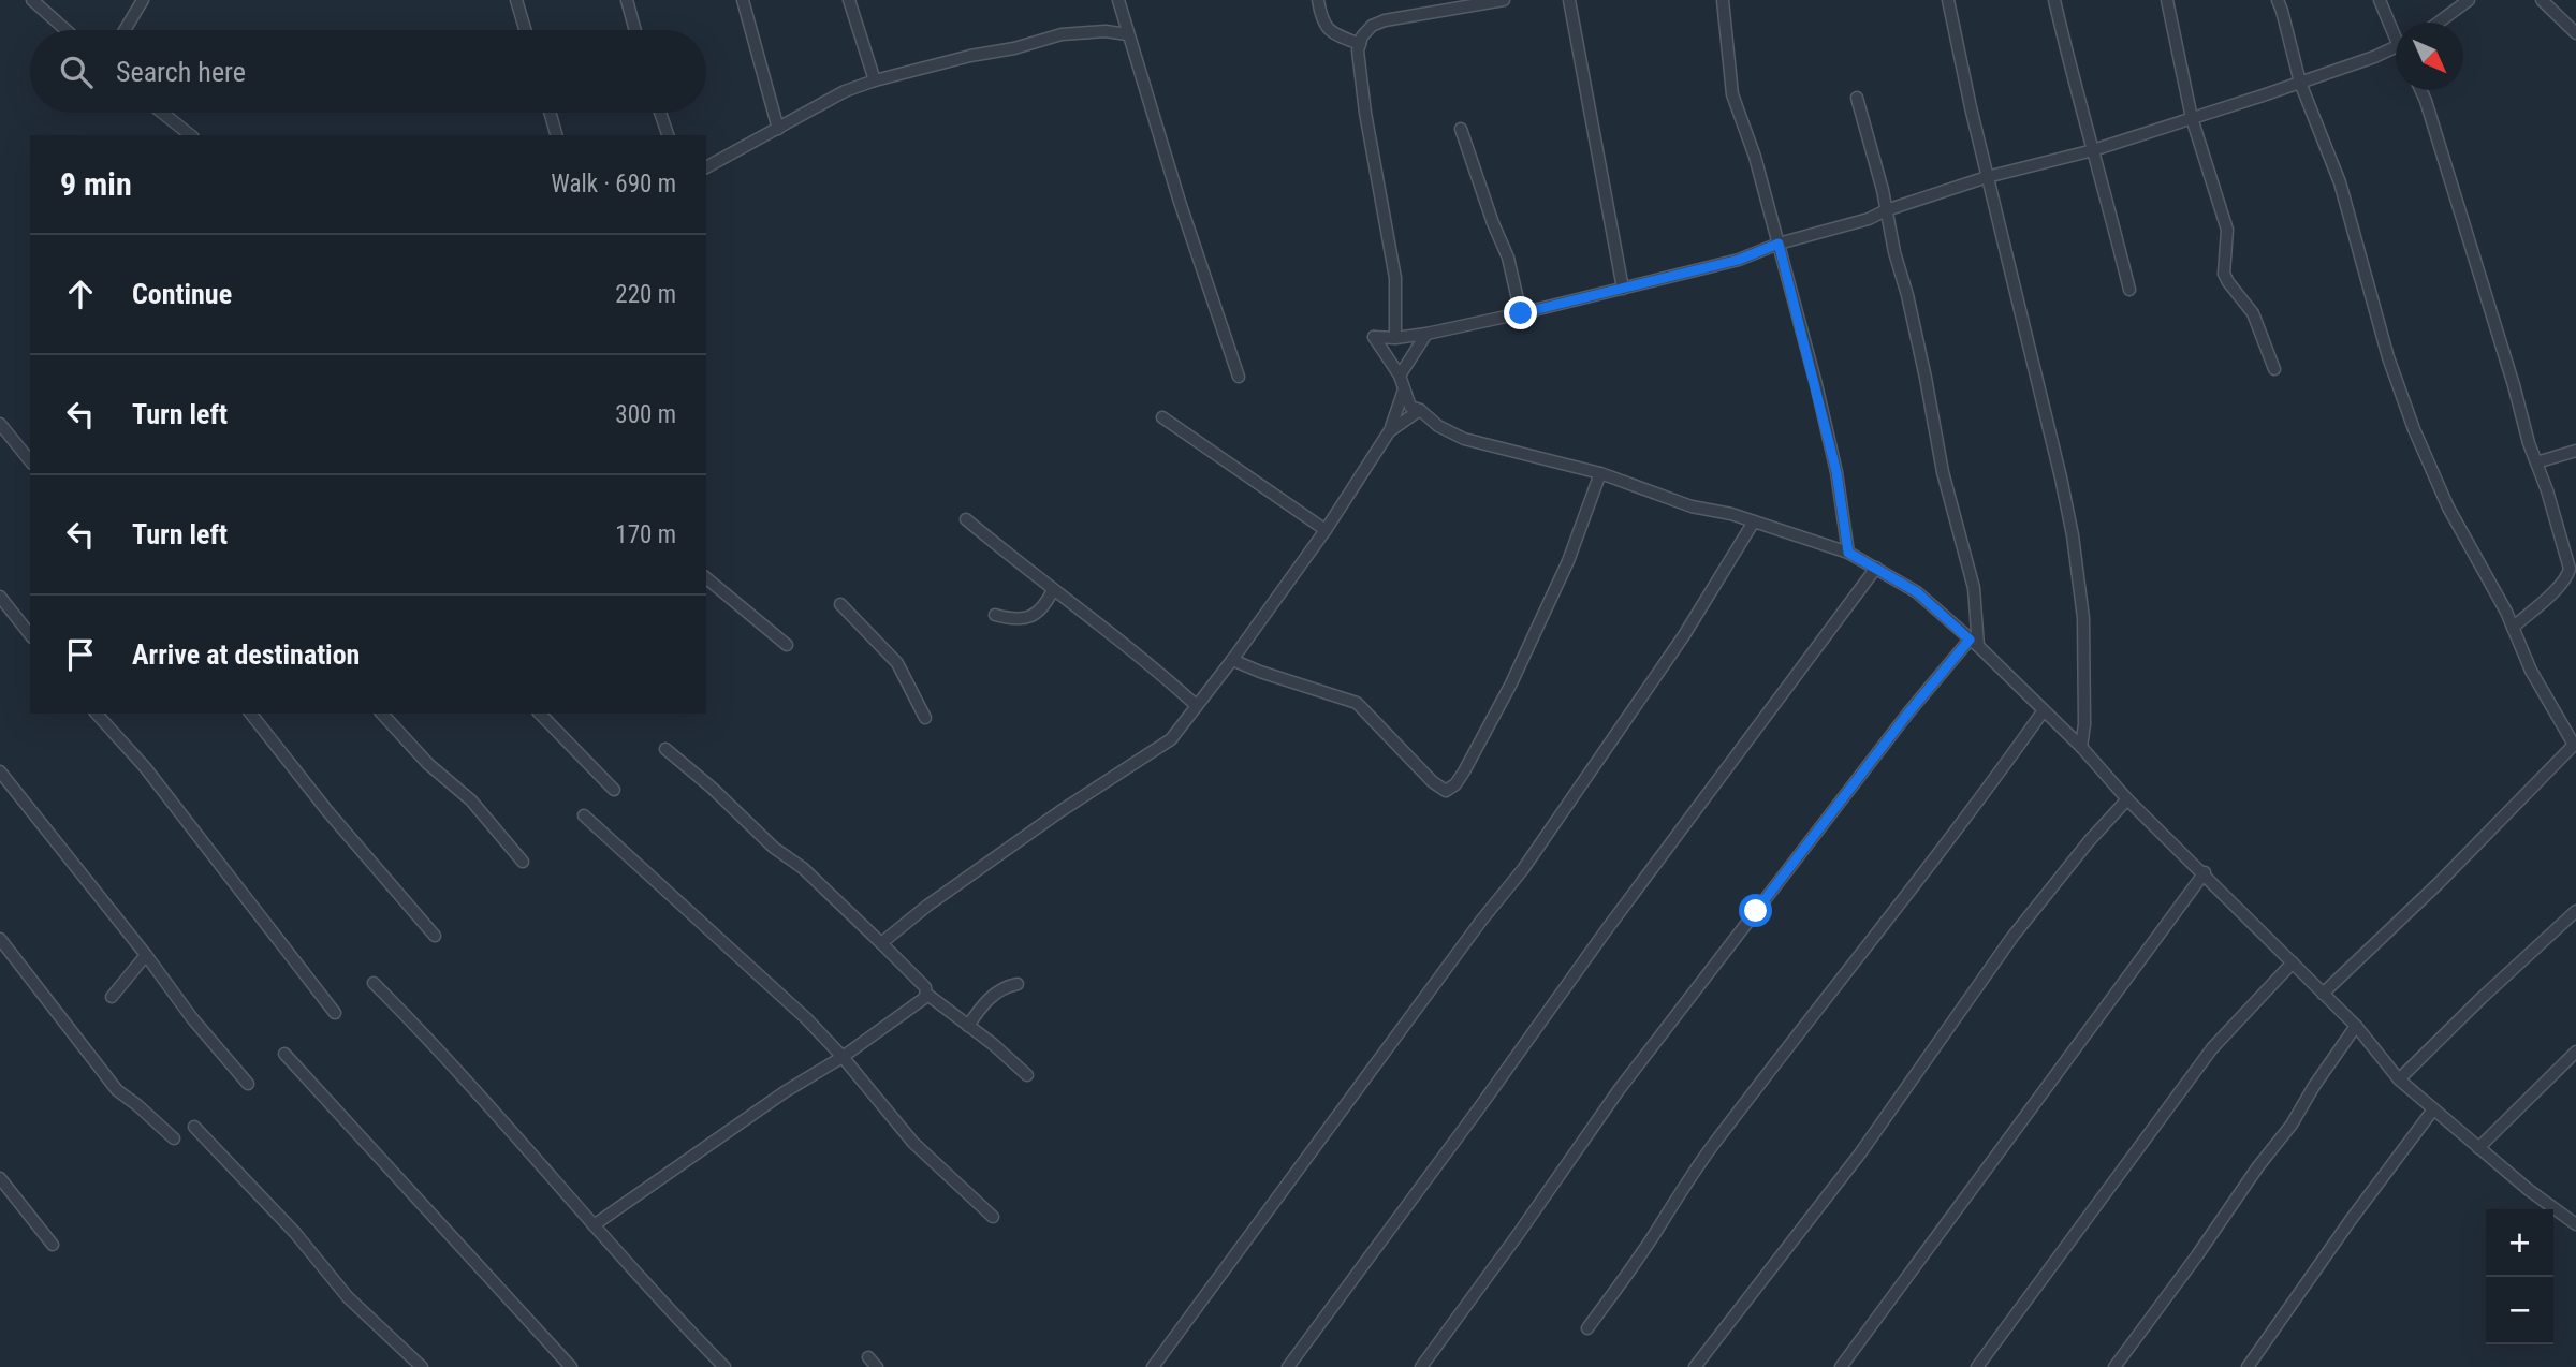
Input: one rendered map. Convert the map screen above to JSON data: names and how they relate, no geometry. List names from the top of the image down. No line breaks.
{"north":"bottom right","page":{"search":"Search here","heading":["9 min","Walk · 690 m"],"list":[["Continue","220 m"],["Turn left","300 m"],["Turn left","170 m"],"Arrive at destination"],"map_buttons":["+","−"]}}
